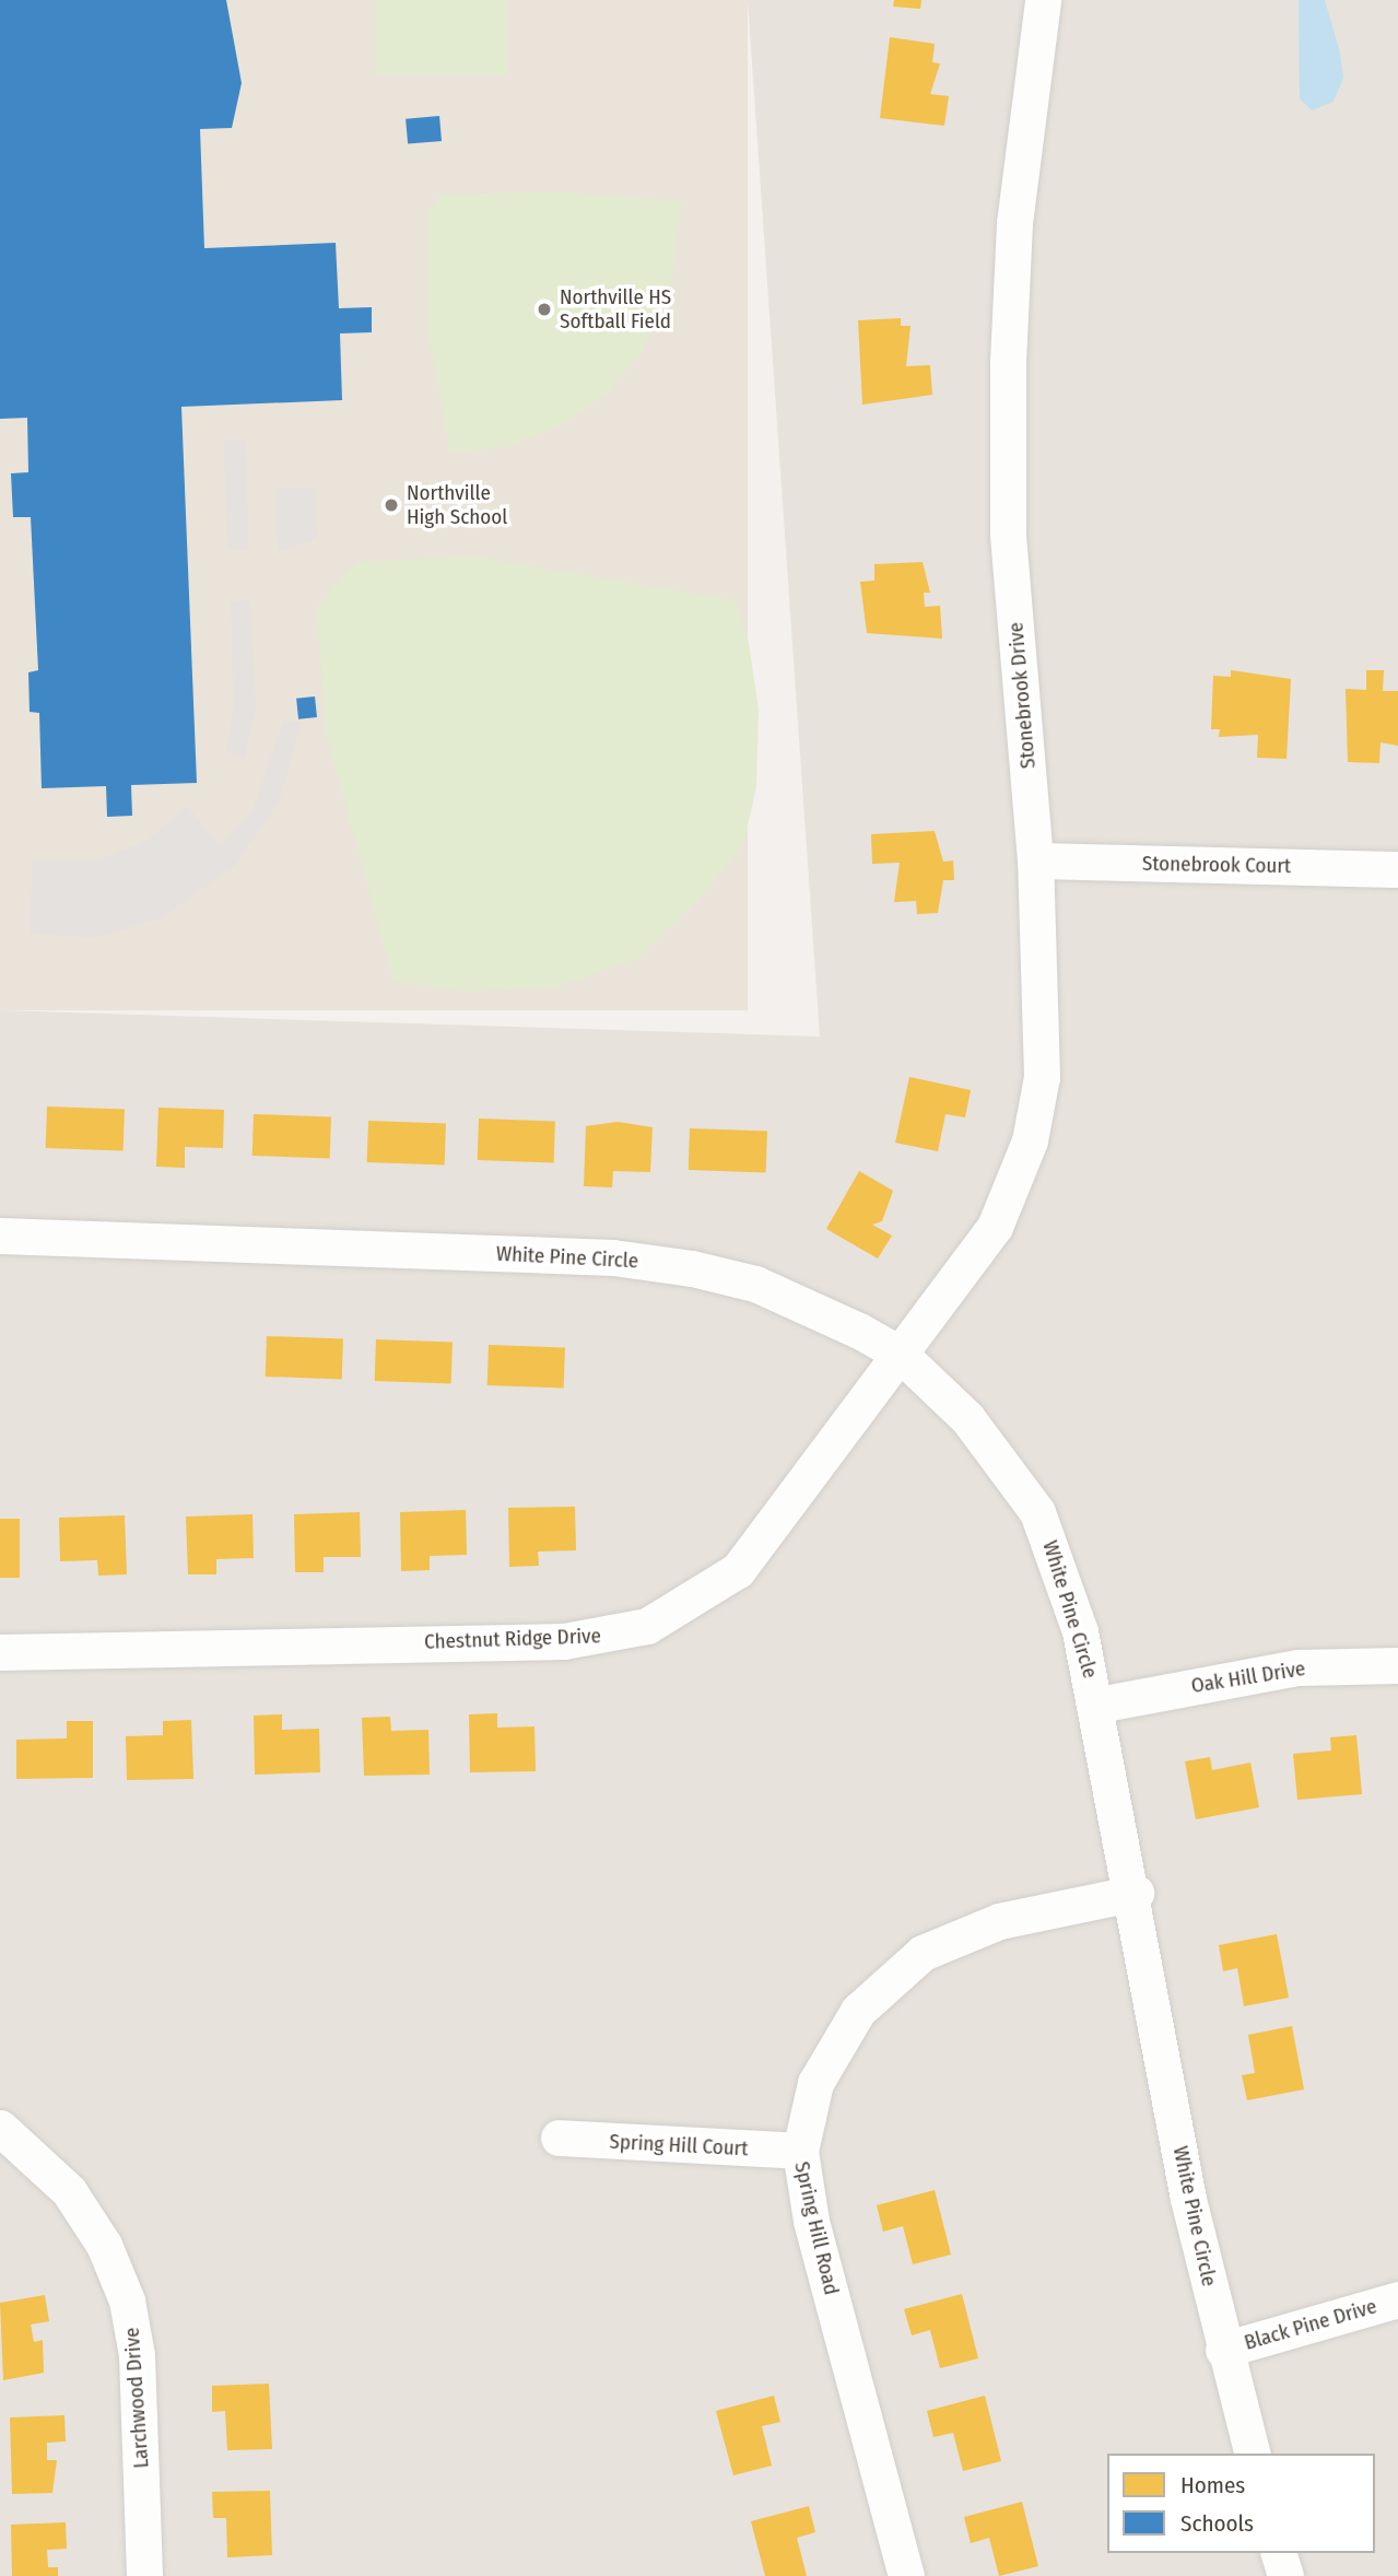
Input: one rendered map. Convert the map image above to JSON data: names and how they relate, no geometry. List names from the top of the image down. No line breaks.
{"streets":{"street":["Stonebrook Drive","Stonebrook Court","White Pine Circle","Chestnut Ridge Drive","Oak Hill Drive","Spring Hill Court","Spring Hill Road","Black Pine Drive","Larchwood Drive"]},"crossings":[["Stonebrook Drive","Stonebrook Court"],["Stonebrook Drive","White Pine Circle"],["Stonebrook Drive","Chestnut Ridge Drive"],["White Pine Circle","Chestnut Ridge Drive"],["White Pine Circle","Oak Hill Drive"],["White Pine Circle","Spring Hill Road"],["White Pine Circle","Black Pine Drive"],["Spring Hill Court","Spring Hill Road"]],"places":["Northville HS Softball Field","Northville High School"],"legend":["Homes","Schools"]}
